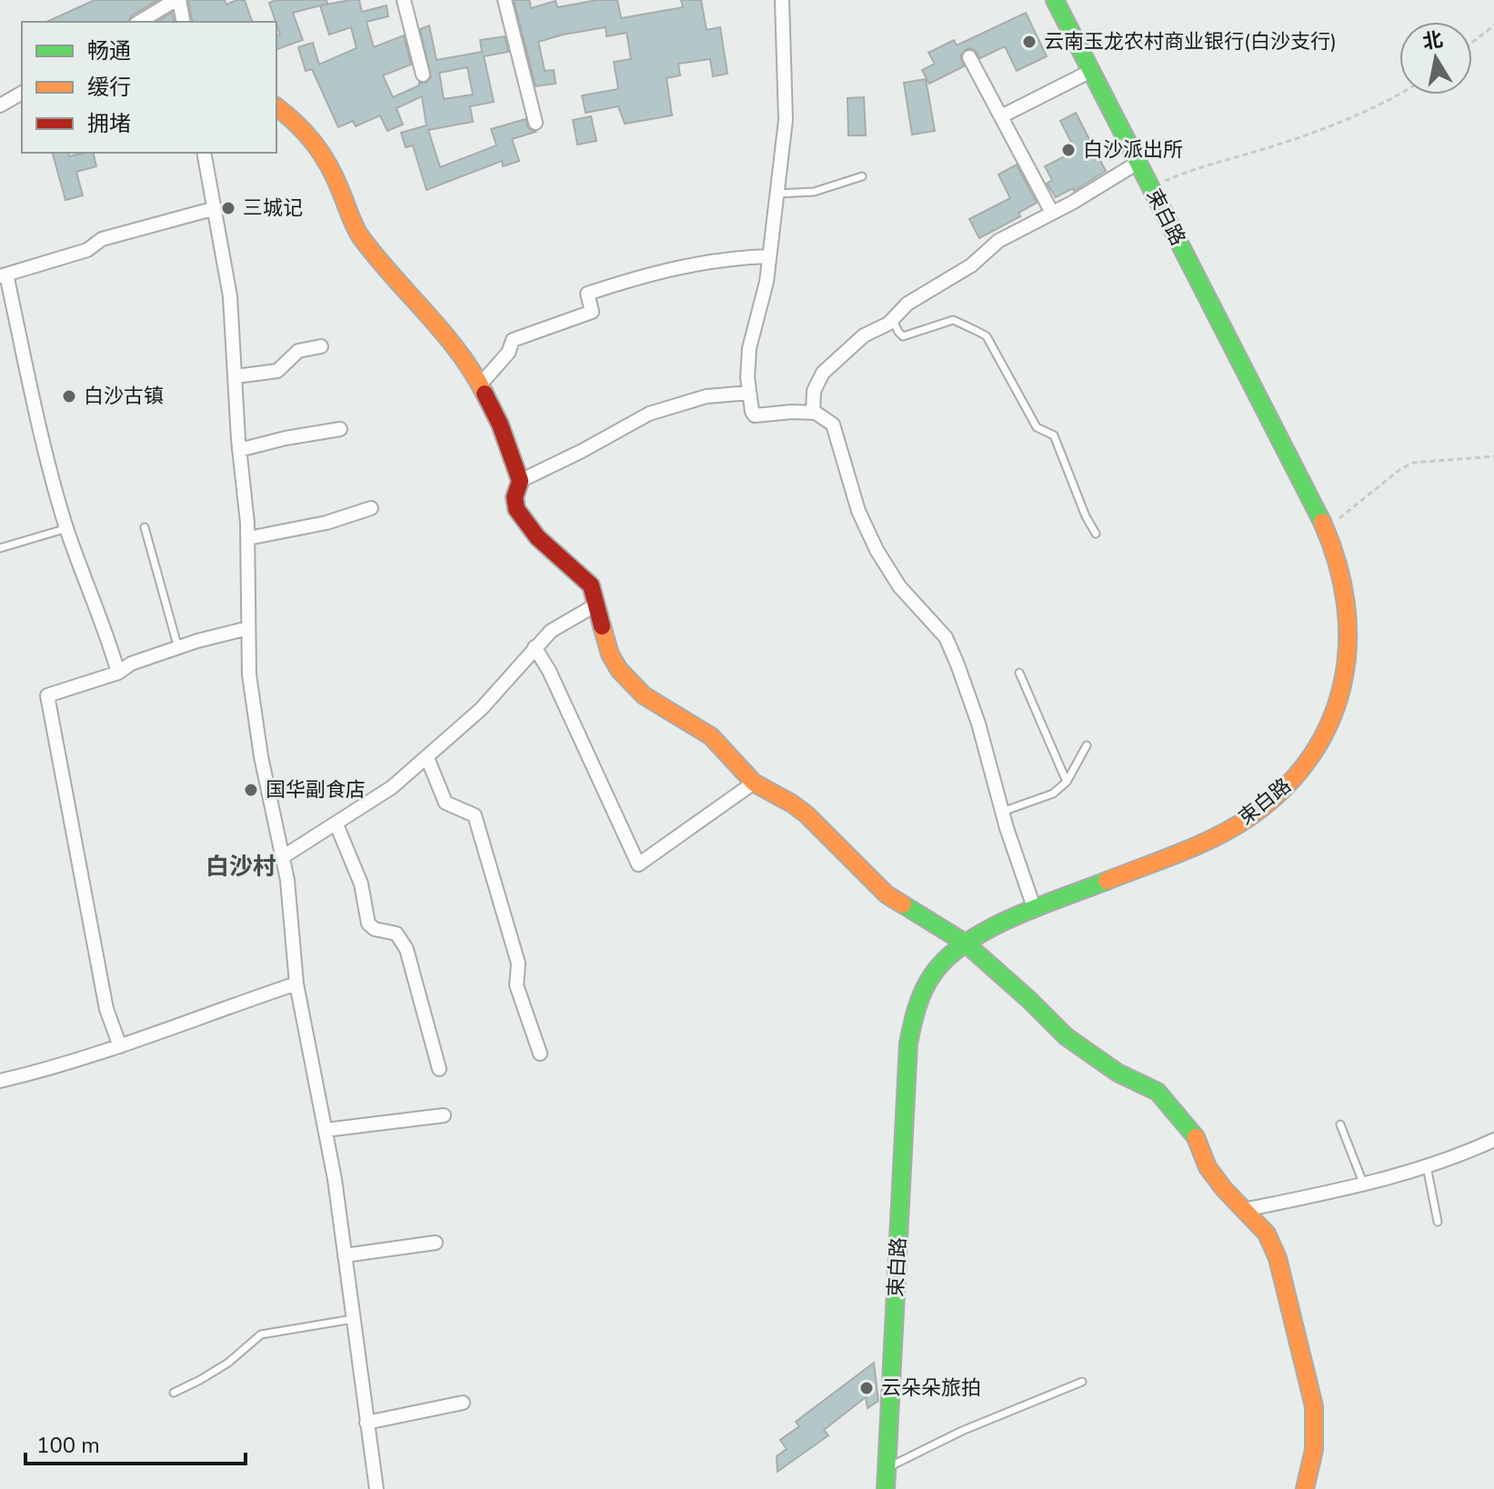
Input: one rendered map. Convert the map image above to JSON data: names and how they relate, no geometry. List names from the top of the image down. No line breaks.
{"streets":{"street":["束白路"]},"districts":["白沙村"],"places":["云南玉龙农村商业银行(白沙支行)","白沙派出所","三城记","白沙古镇","国华副食店","云朵朵旅拍"],"legend":["畅通","缓行","拥堵"],"scale_bar":"100 m","north":"top"}
